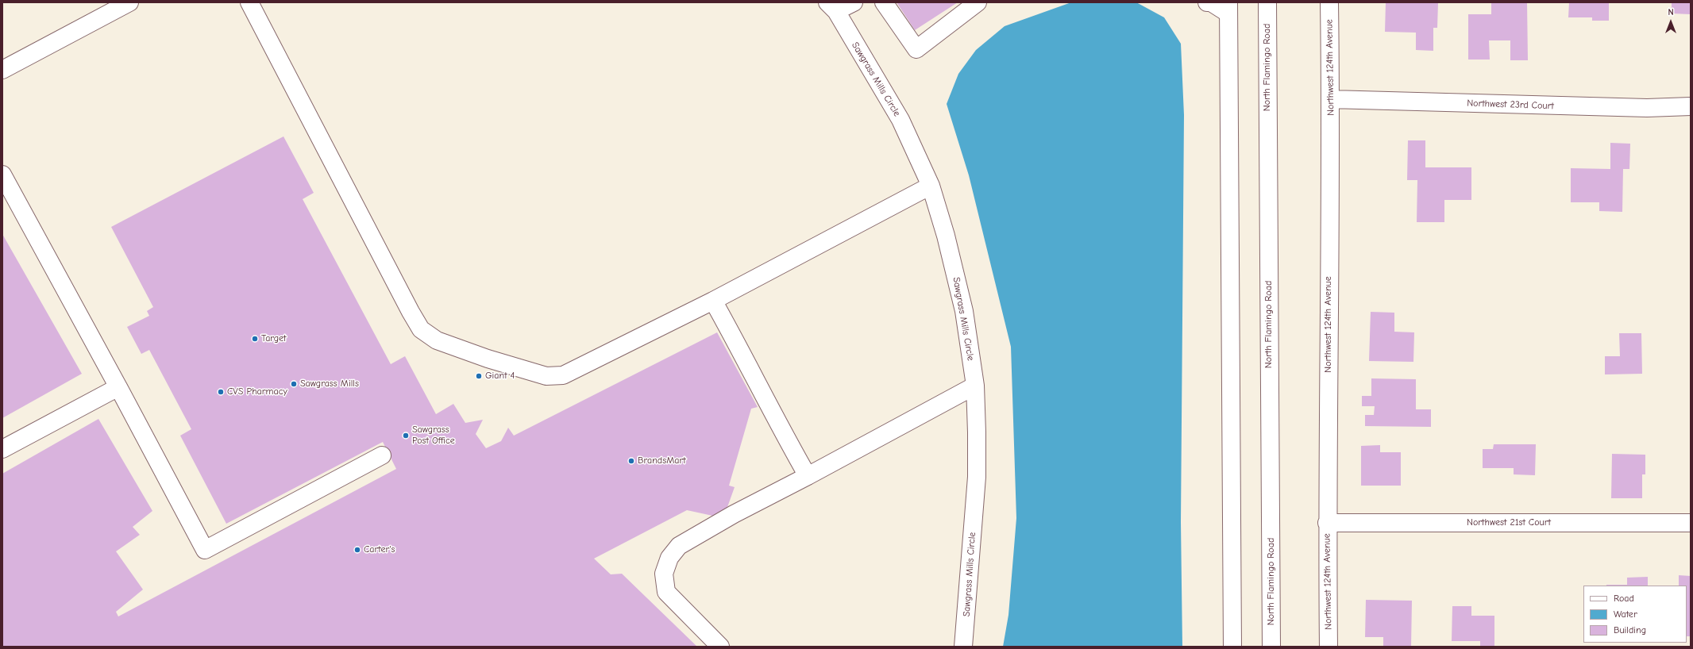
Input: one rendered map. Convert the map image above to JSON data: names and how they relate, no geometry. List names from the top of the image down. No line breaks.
{"streets":{"main road":["North Flamingo Road","Northwest 124th Avenue","Sawgrass Mills Circle","Northwest 23rd Court","Northwest 21st Court"]},"crossings":[["Northwest 124th Avenue","Northwest 23rd Court"],["Northwest 124th Avenue","Northwest 21st Court"]],"places":["Target","Giant 4","Sawgrass Mills","CVS Pharmacy","Sawgrass Post Office","BrandsMart","Carter's"],"legend":["Road","Water","Building"],"north":"top"}
